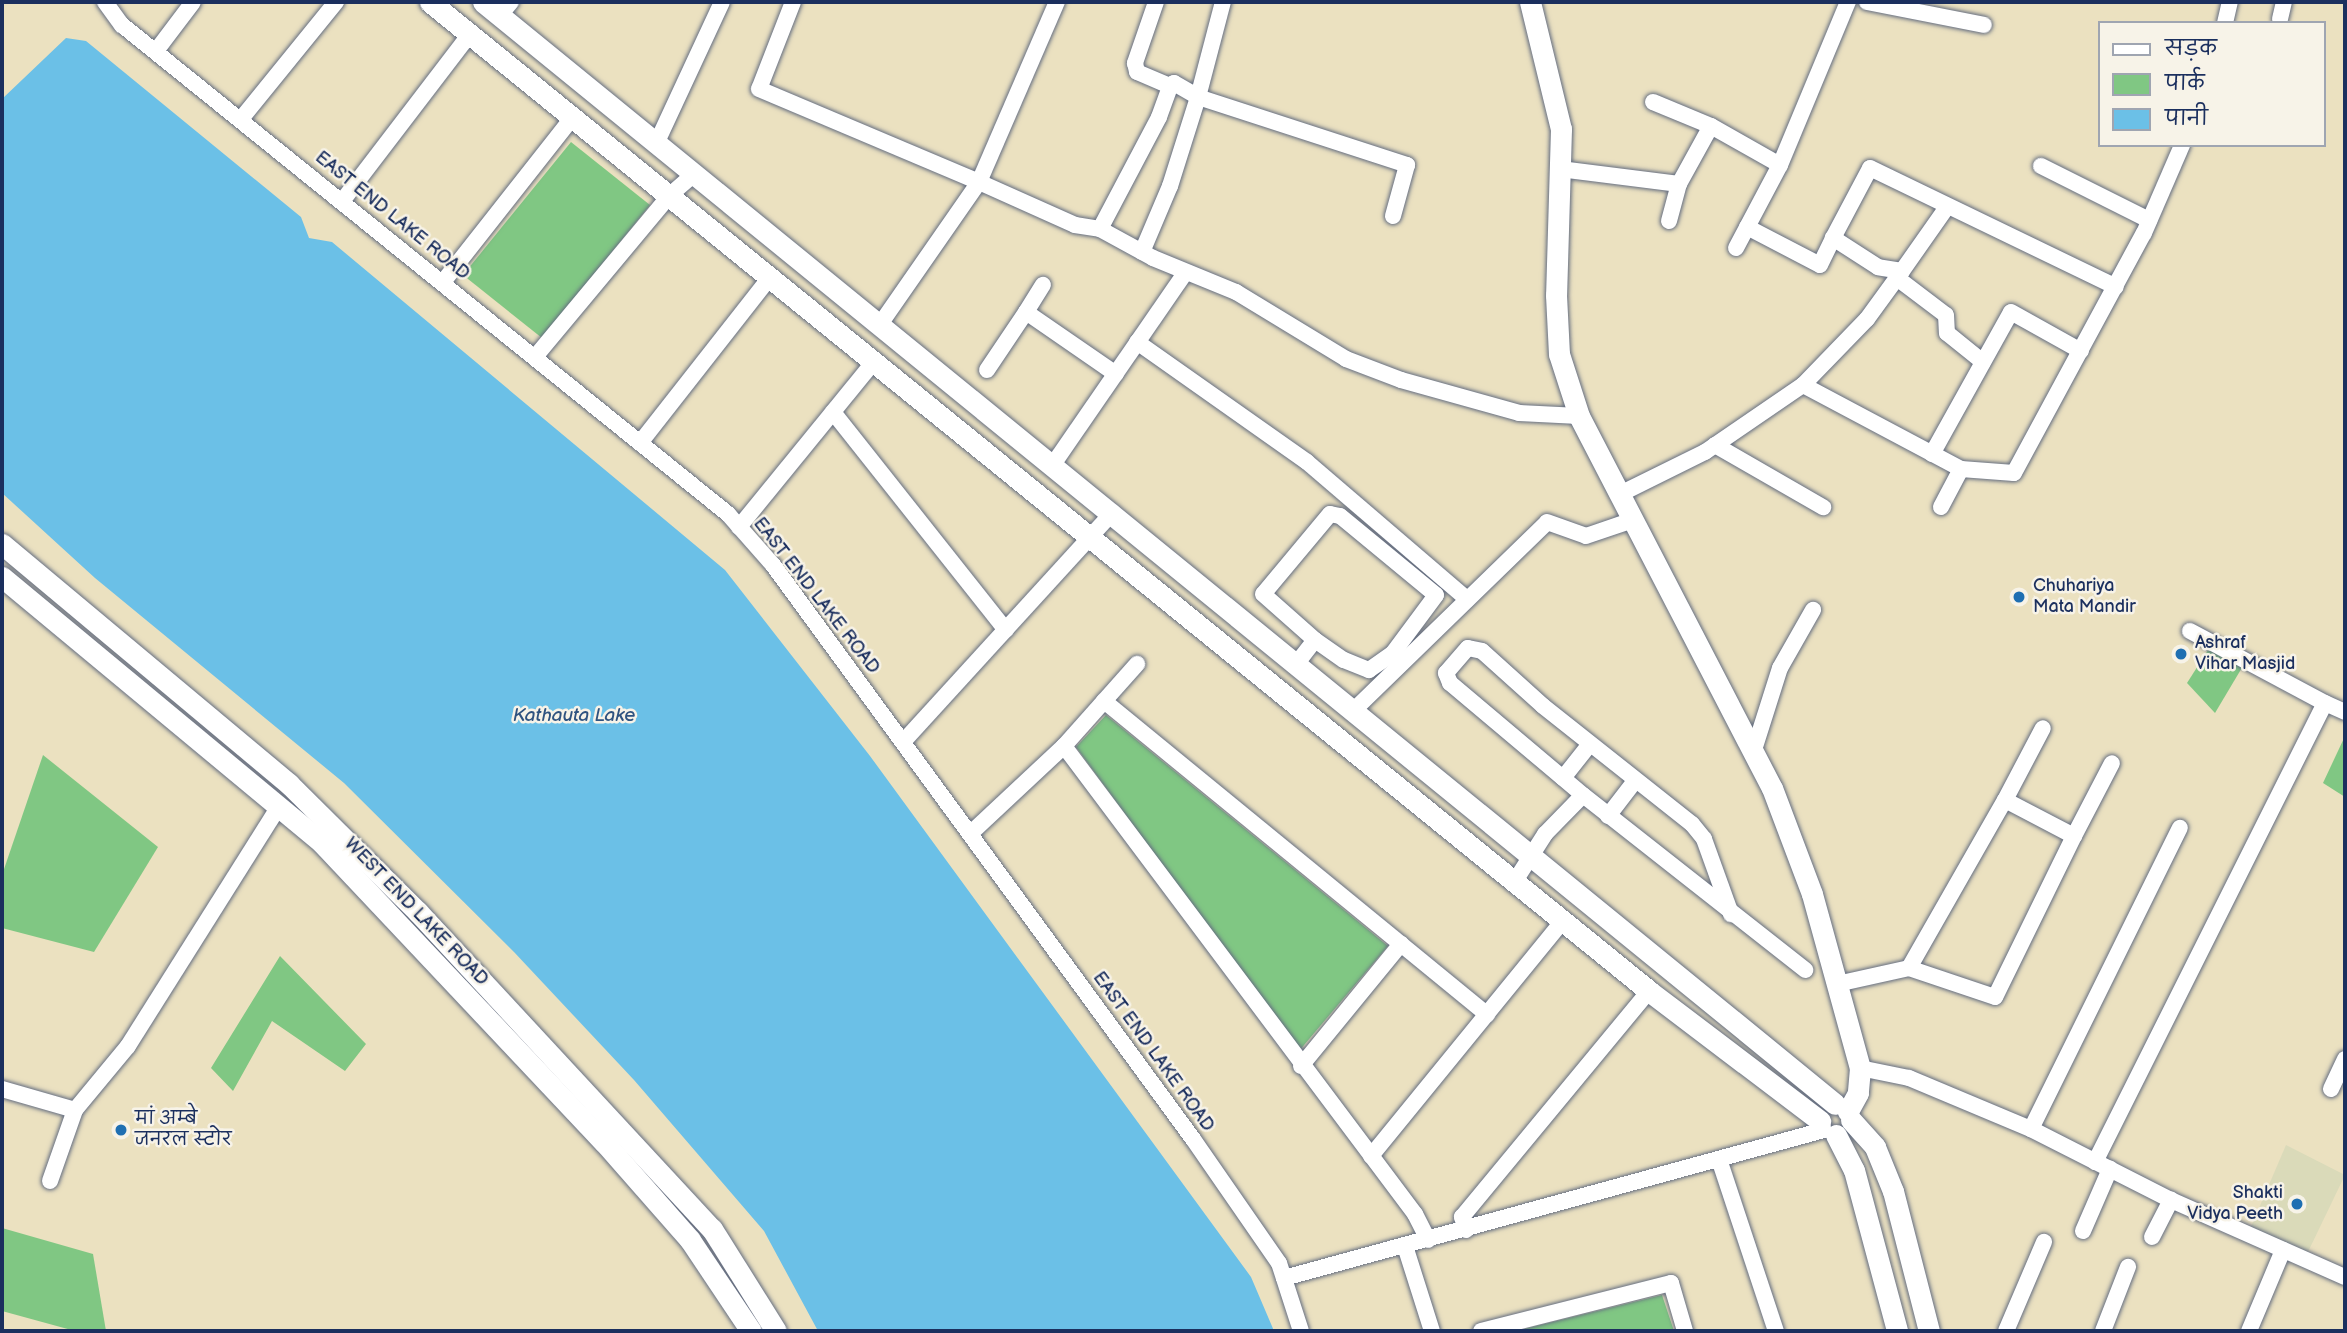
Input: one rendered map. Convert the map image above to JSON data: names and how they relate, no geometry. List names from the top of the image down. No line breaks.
{"streets":{"street":["EAST END LAKE ROAD","WEST END LAKE ROAD"]},"water":["Kathauta Lake"],"places":["Chuhariya Mata Mandir","Ashraf Vihar Masjid","मां अम्बे जनरल स्टोर","Shakti Vidya Peeth"],"legend":["सड़क","पार्क","पानी"]}
